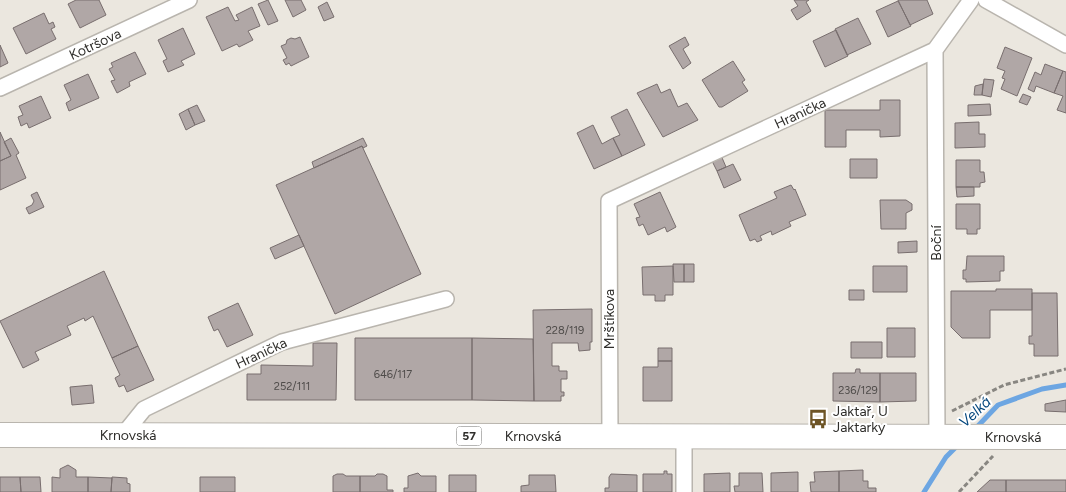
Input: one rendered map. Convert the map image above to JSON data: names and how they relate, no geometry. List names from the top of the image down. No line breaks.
{"streets":{"main road":["Krnovská","57"],"street":["Kotršova","Hranička","Boční","Mrštíkova"]},"crossings":[["Hranička","Boční"],["Hranička","Mrštíkova"],["Hranička","Krnovská"],["Boční","Krnovská"],["Mrštíkova","Krnovská"]],"water":["Velká"],"places":{"bus stop":["Jaktař, U Jaktarky"]},"house_numbers":["228/119","646/117","252/111","236/129"]}
